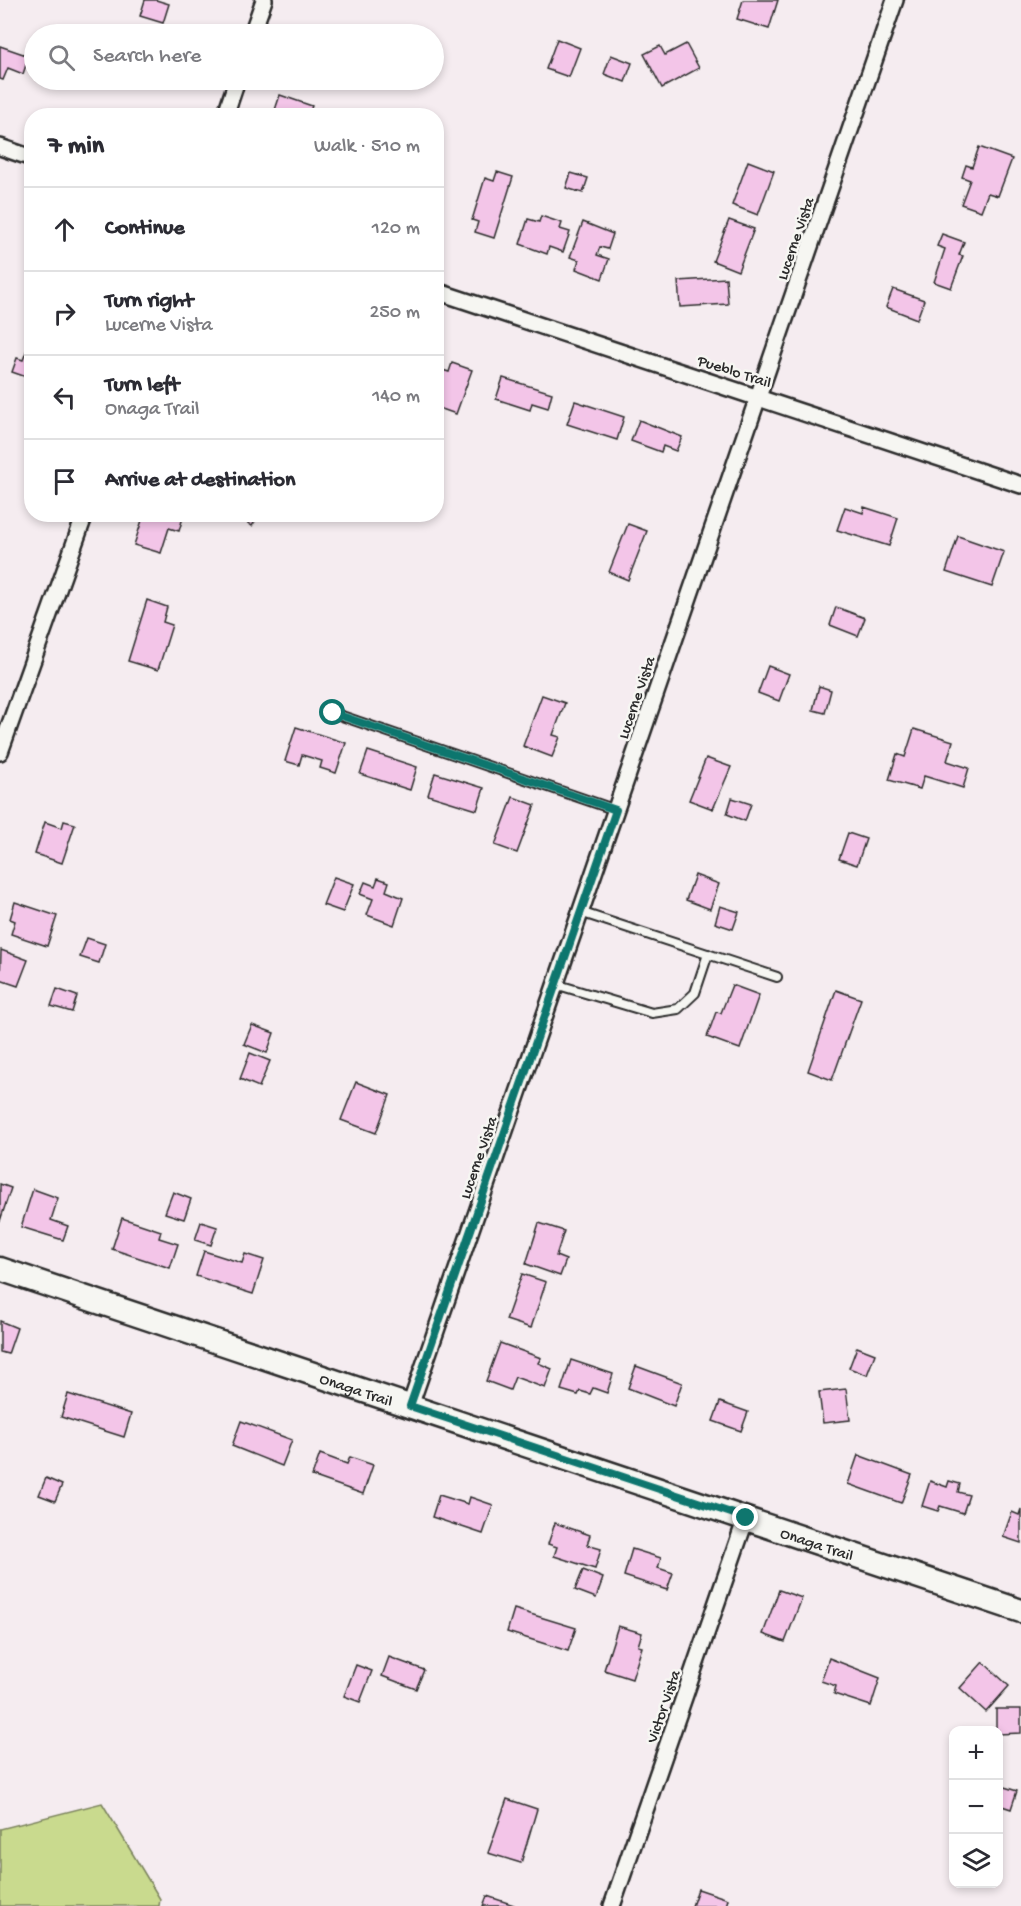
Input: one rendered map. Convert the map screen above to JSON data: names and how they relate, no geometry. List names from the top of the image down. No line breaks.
{"streets":{"street":["Lucerne Vista","Pueblo Trail","Onaga Trail","Victor Vista"]},"crossings":[["Lucerne Vista","Pueblo Trail"],["Lucerne Vista","Onaga Trail"],["Onaga Trail","Victor Vista"]],"page":{"search":"Search here","heading":["7 min","Walk · 510 m"],"list":[["Continue","120 m"],["Turn right","Lucerne Vista","250 m"],["Turn left","Onaga Trail","140 m"],"Arrive at destination"],"map_buttons":["+","−"]}}
